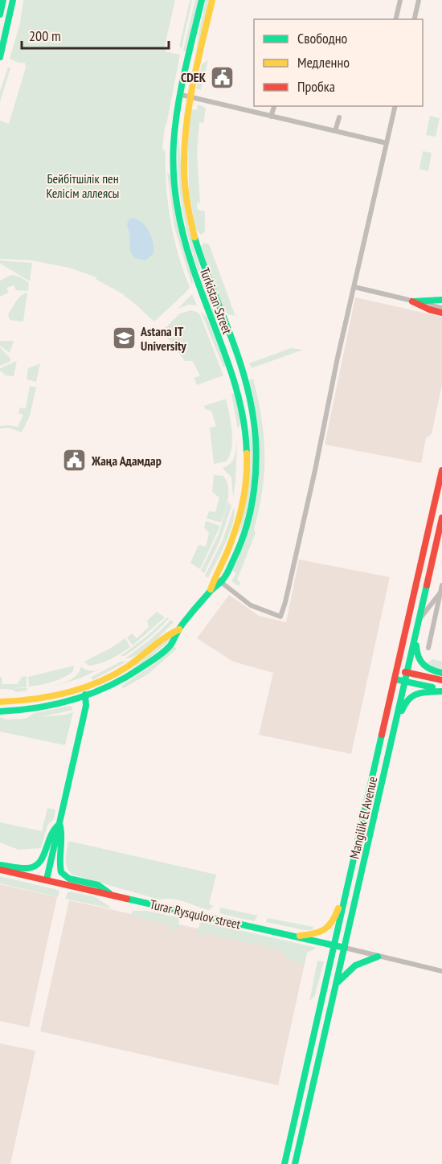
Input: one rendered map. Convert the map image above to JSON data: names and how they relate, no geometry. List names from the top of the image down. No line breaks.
{"streets":{"street":["Turkistan Street","Mangilik El Avenue","Turar Rysqulov street"]},"crossings":[["Mangilik El Avenue","Turar Rysqulov street"]],"parks":["Бейбітшілік пен Келісім аллеясы"],"places":{"public building":["CDEK","Жаңа Адамдар"],"school or university":["Astana IT University"]},"legend":["Свободно","Медленно","Пробка"],"scale_bar":"200 m"}
